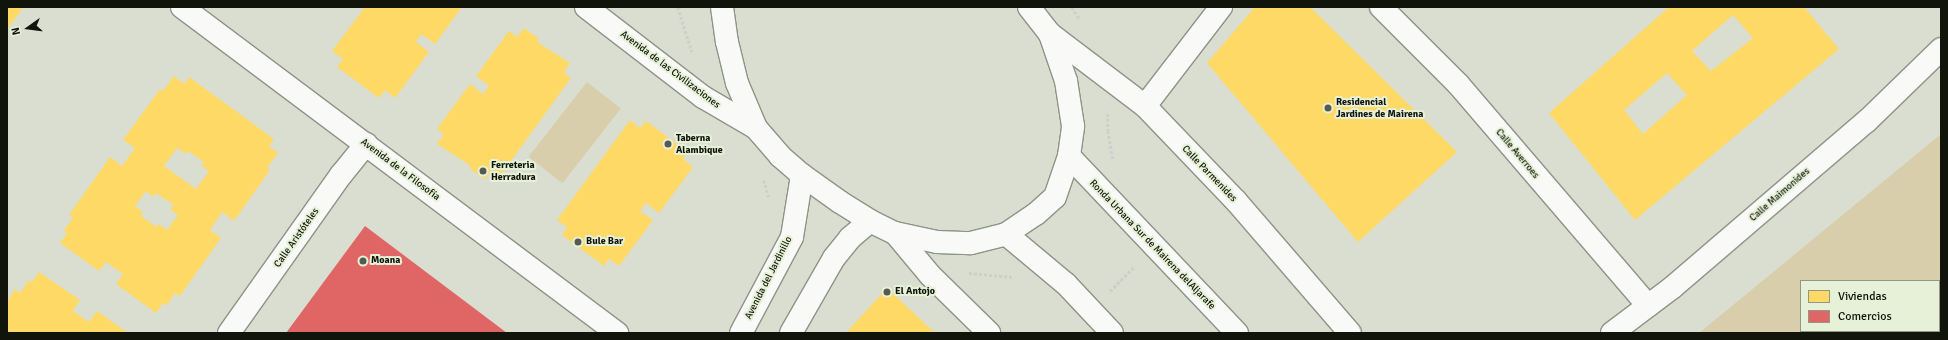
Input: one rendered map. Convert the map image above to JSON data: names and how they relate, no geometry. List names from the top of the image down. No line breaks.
{"streets":{"street":["Avenida de las Civilizaciones","Calle Averroes","Avenida de la Filosofía","Calle Parmenides","Calle Maimonides","Calle Aristóteles","Ronda Urbana Sur de Mairena delAljarafe","Avenida del Jardinillo"]},"crossings":[["Calle Averroes","Calle Maimonides"],["Avenida de la Filosofía","Calle Aristóteles"]],"places":["Residencial Jardines de Mairena","Taberna Alambique","Ferreteria Herradura","Bule Bar","Moana","El Antojo"],"legend":["Viviendas","Comercios"],"north":"left"}
